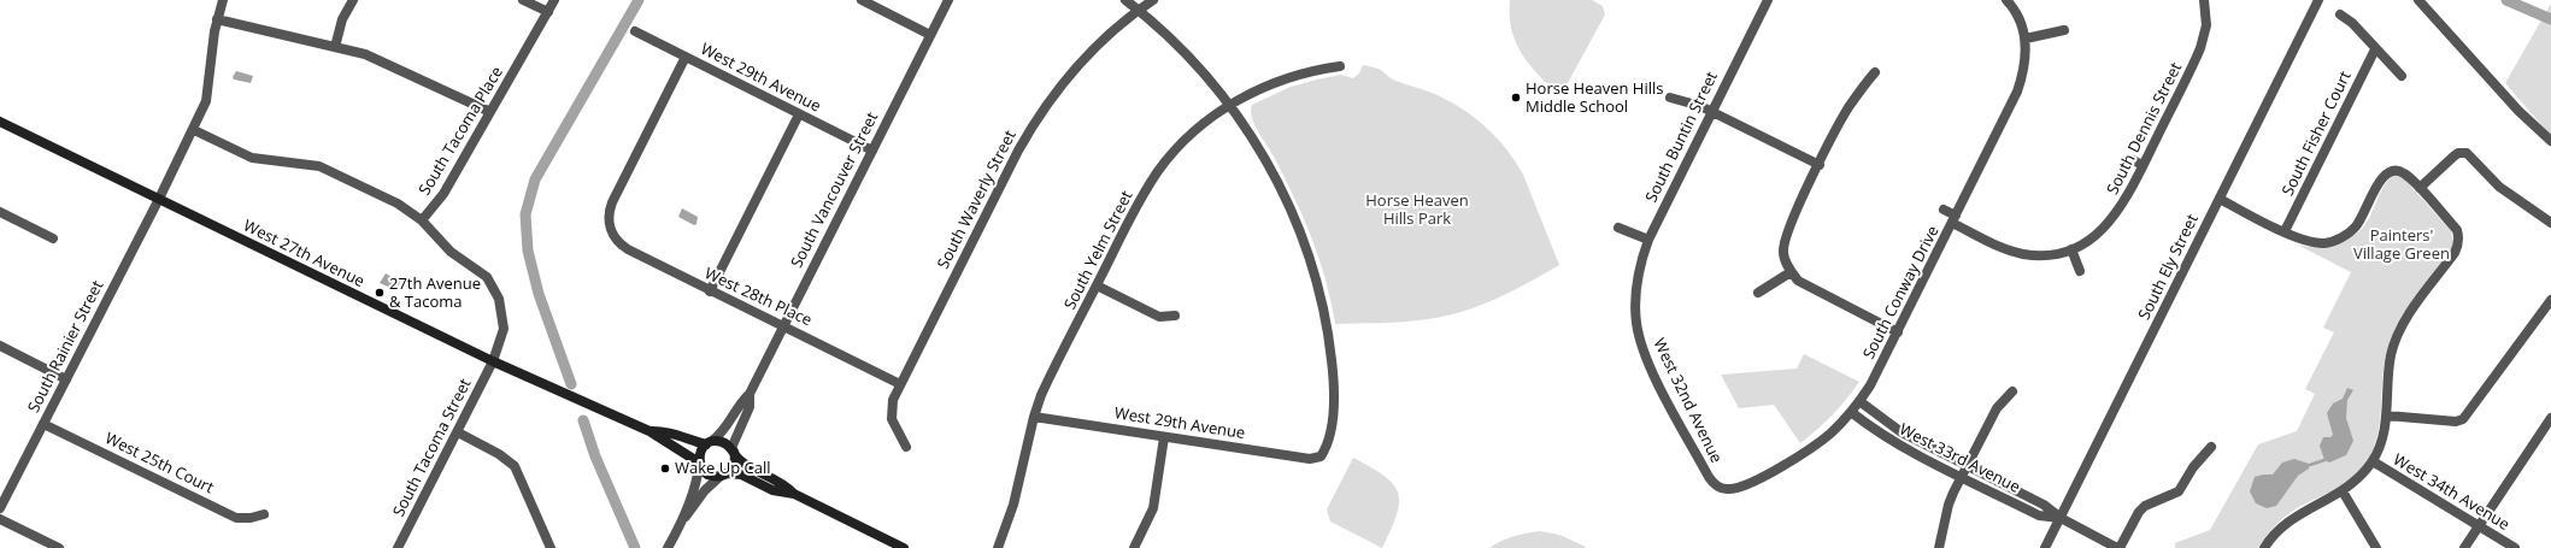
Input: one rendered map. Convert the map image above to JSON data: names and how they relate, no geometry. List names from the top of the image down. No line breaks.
{"streets":{"main road":["West 27th Avenue"],"street":["West 29th Avenue","South Dennis Street","South Tacoma Place","South Fisher Court","South Buntin Street","South Vancouver Street","South Waverly Street","South Yelm Street","South Ely Street","South Conway Drive","West 28th Place","South Rainier Street","West 32nd Avenue","South Tacoma Street","West 33rd Avenue","West 25th Court","West 34th Avenue"]},"crossings":[["West 29th Avenue","South Vancouver Street"],["West 29th Avenue","South Yelm Street"],["West 29th Avenue","West 28th Place"],["South Buntin Street","West 32nd Avenue"],["South Vancouver Street","West 27th Avenue"],["South Vancouver Street","West 28th Place"],["South Waverly Street","West 28th Place"],["West 27th Avenue","South Rainier Street"],["West 27th Avenue","South Tacoma Street"],["South Ely Street","West 33rd Avenue"],["South Conway Drive","West 32nd Avenue"],["South Conway Drive","West 33rd Avenue"],["South Rainier Street","West 25th Court"]],"parks":["Horse Heaven Hills Park","Painters' Village Green"],"places":["Horse Heaven Hills Middle School","27th Avenue & Tacoma","Wake Up Call"]}
